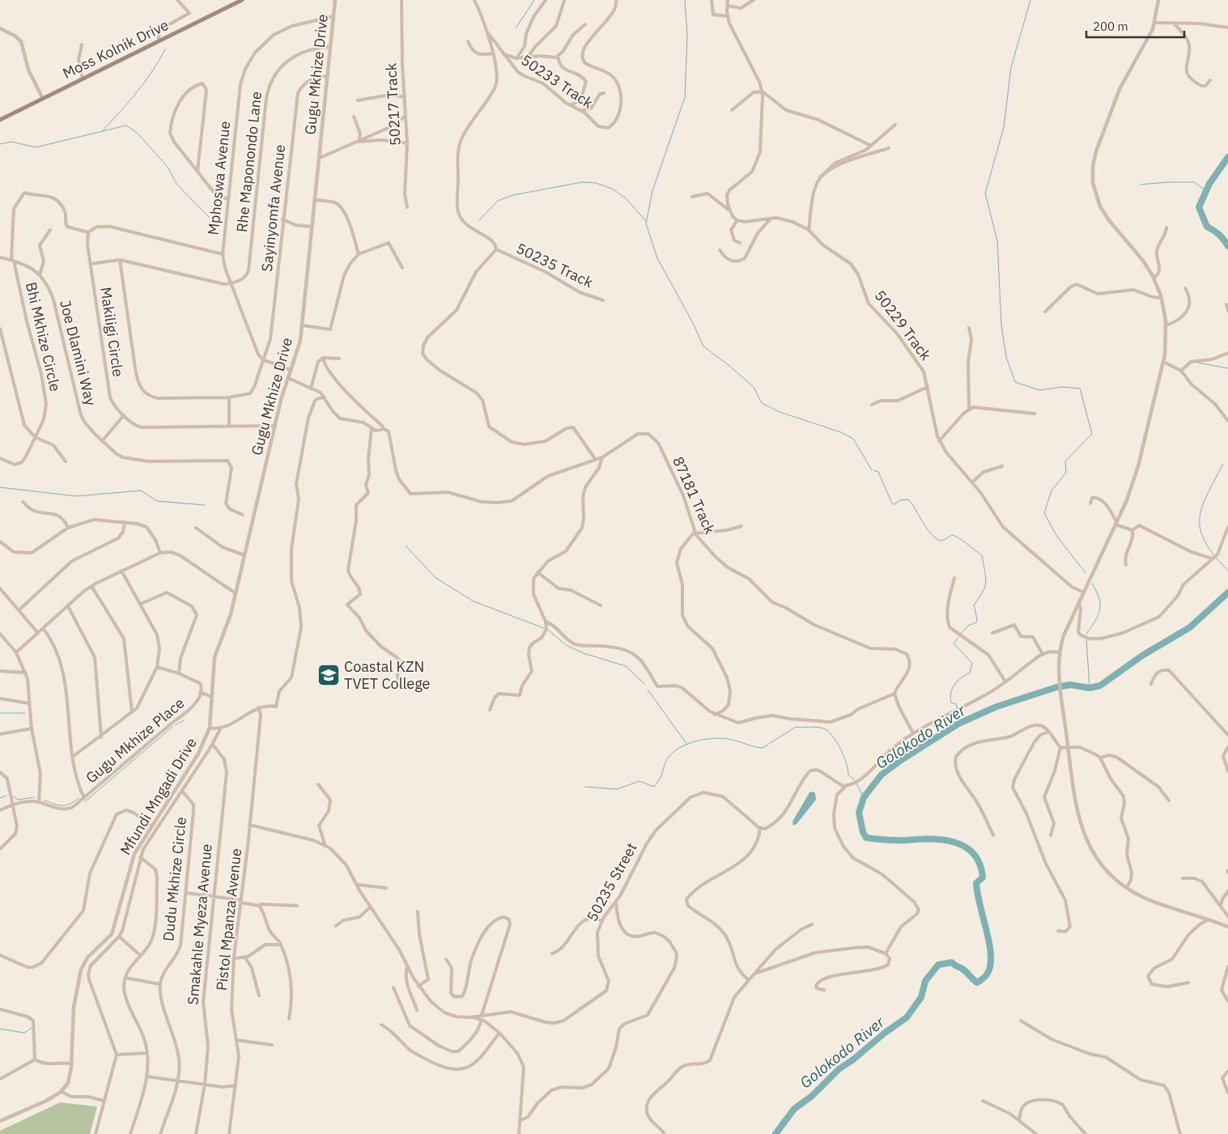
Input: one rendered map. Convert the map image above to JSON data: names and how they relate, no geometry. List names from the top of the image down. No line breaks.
{"streets":{"main road":["Moss Kolnik Drive"],"street":["Gugu Mkhize Drive","50233 Track","50217 Track","Rhe Maponondo Lane","Mphoswa Avenue","Sayinyomfa Avenue","50235 Track","50229 Track","Makiligi Circle","Bhi Mkhize Circle","Joe Dlamini Way","87181 Track","Gugu Mkhize Place","Mfundi Mngadi Drive","Dudu Mkhize Circle","50235 Street","Pistol Mpanza Avenue","Smakahle Myeza Avenue"]},"crossings":[["Gugu Mkhize Drive","Rhe Maponondo Lane"],["Gugu Mkhize Drive","Mphoswa Avenue"],["Gugu Mkhize Drive","Sayinyomfa Avenue"],["Gugu Mkhize Drive","Makiligi Circle"],["Gugu Mkhize Drive","Mfundi Mngadi Drive"],["50233 Track","50235 Track"],["Rhe Maponondo Lane","Mphoswa Avenue"],["Mphoswa Avenue","Sayinyomfa Avenue"],["Bhi Mkhize Circle","Joe Dlamini Way"],["50235 Street","Pistol Mpanza Avenue"]],"water":["Golokodo River"],"places":{"school or university":["Coastal KZN TVET College"]},"scale_bar":"200 m"}
